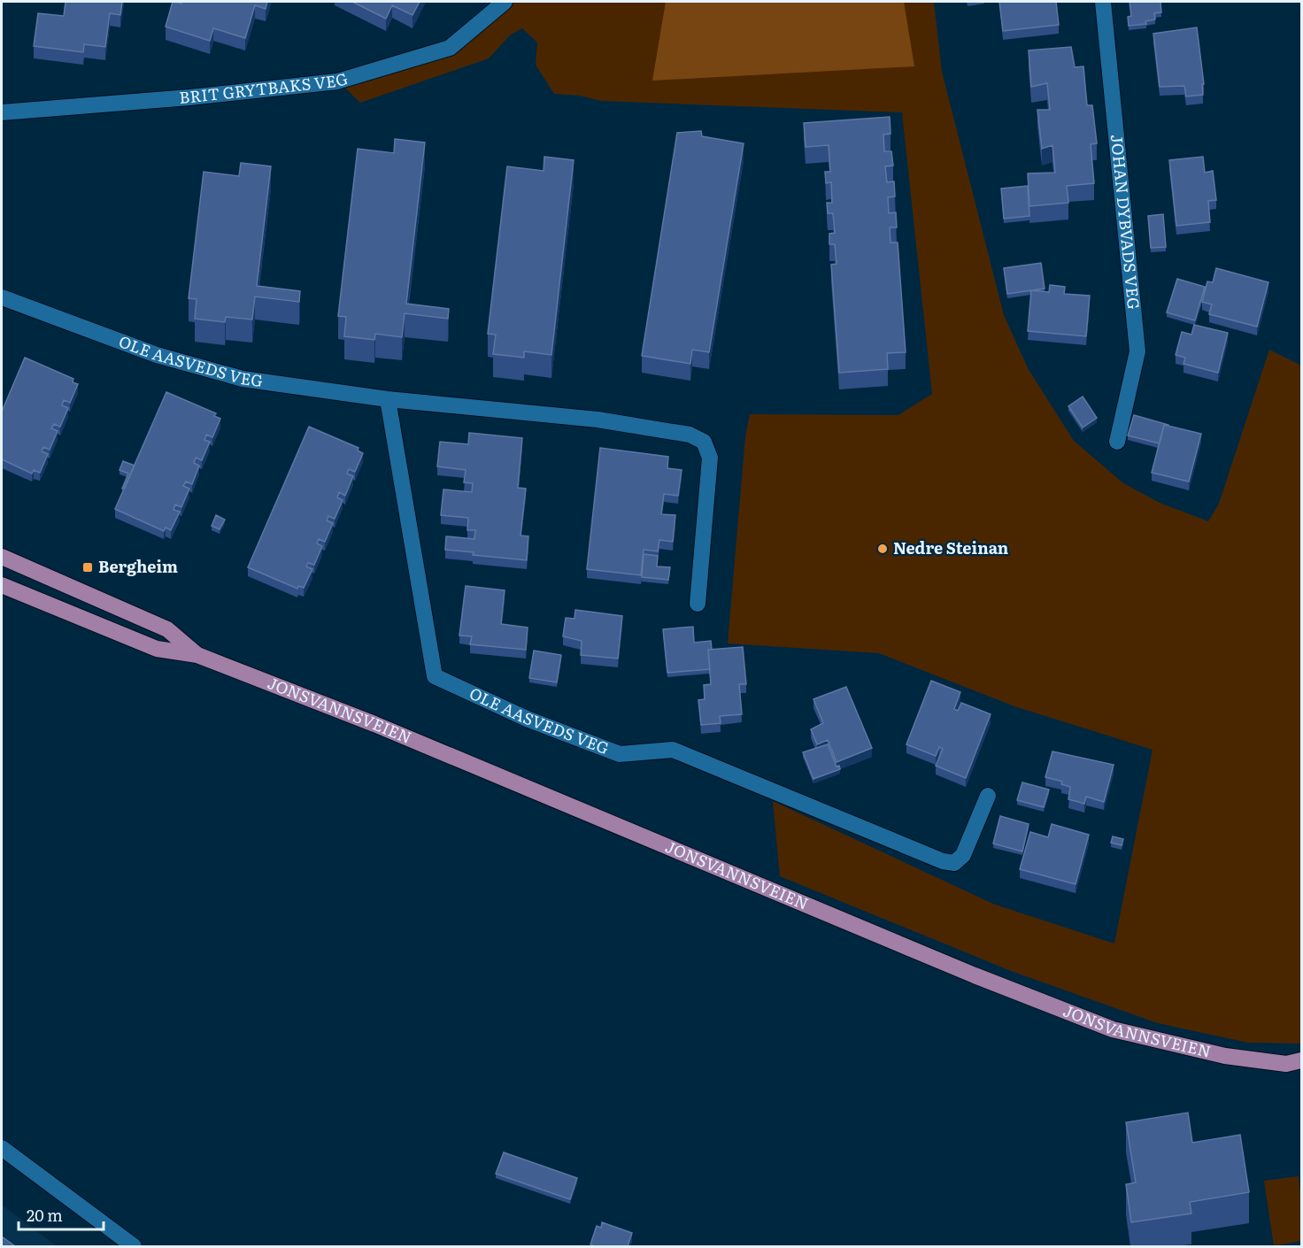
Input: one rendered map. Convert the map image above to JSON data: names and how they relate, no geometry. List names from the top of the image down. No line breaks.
{"streets":{"main road":["JONSVANNSVEIEN"],"street":["BRIT GRYTBAKS VEG","JOHAN DYBVADS VEG","OLE AASVEDS VEG"]},"places":{"other":["Nedre Steinan"],"transit":["Bergheim"]},"scale_bar":"20 m"}
